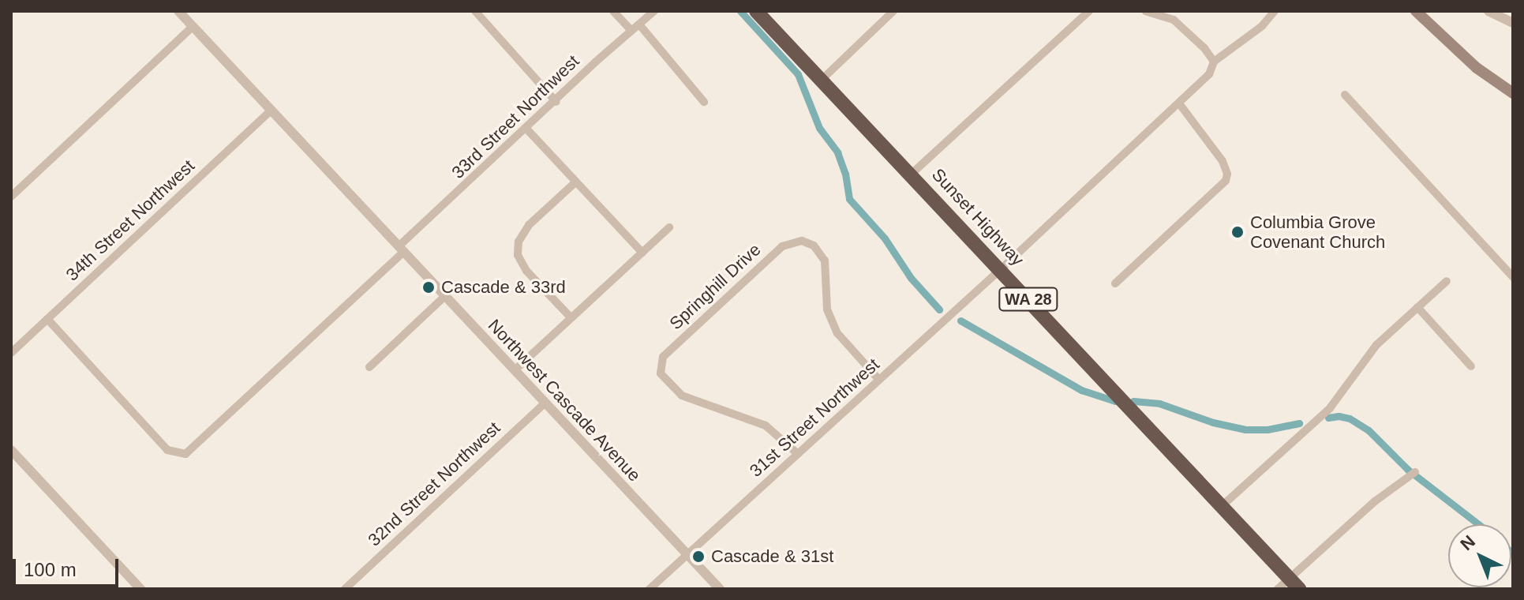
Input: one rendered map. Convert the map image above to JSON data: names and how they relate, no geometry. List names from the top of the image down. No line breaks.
{"streets":{"highway":["Sunset Highway","WA 28"],"street":["33rd Street Northwest","34th Street Northwest","Springhill Drive","Northwest Cascade Avenue","31st Street Northwest","32nd Street Northwest"]},"crossings":[["33rd Street Northwest","34th Street Northwest"],["33rd Street Northwest","Northwest Cascade Avenue"],["Sunset Highway","31st Street Northwest"],["34th Street Northwest","Northwest Cascade Avenue"],["Springhill Drive","31st Street Northwest"],["Northwest Cascade Avenue","31st Street Northwest"],["Northwest Cascade Avenue","32nd Street Northwest"]],"places":["Columbia Grove Covenant Church","Cascade & 33rd","Cascade & 31st"],"scale_bar":"100 m","north":"top left"}
